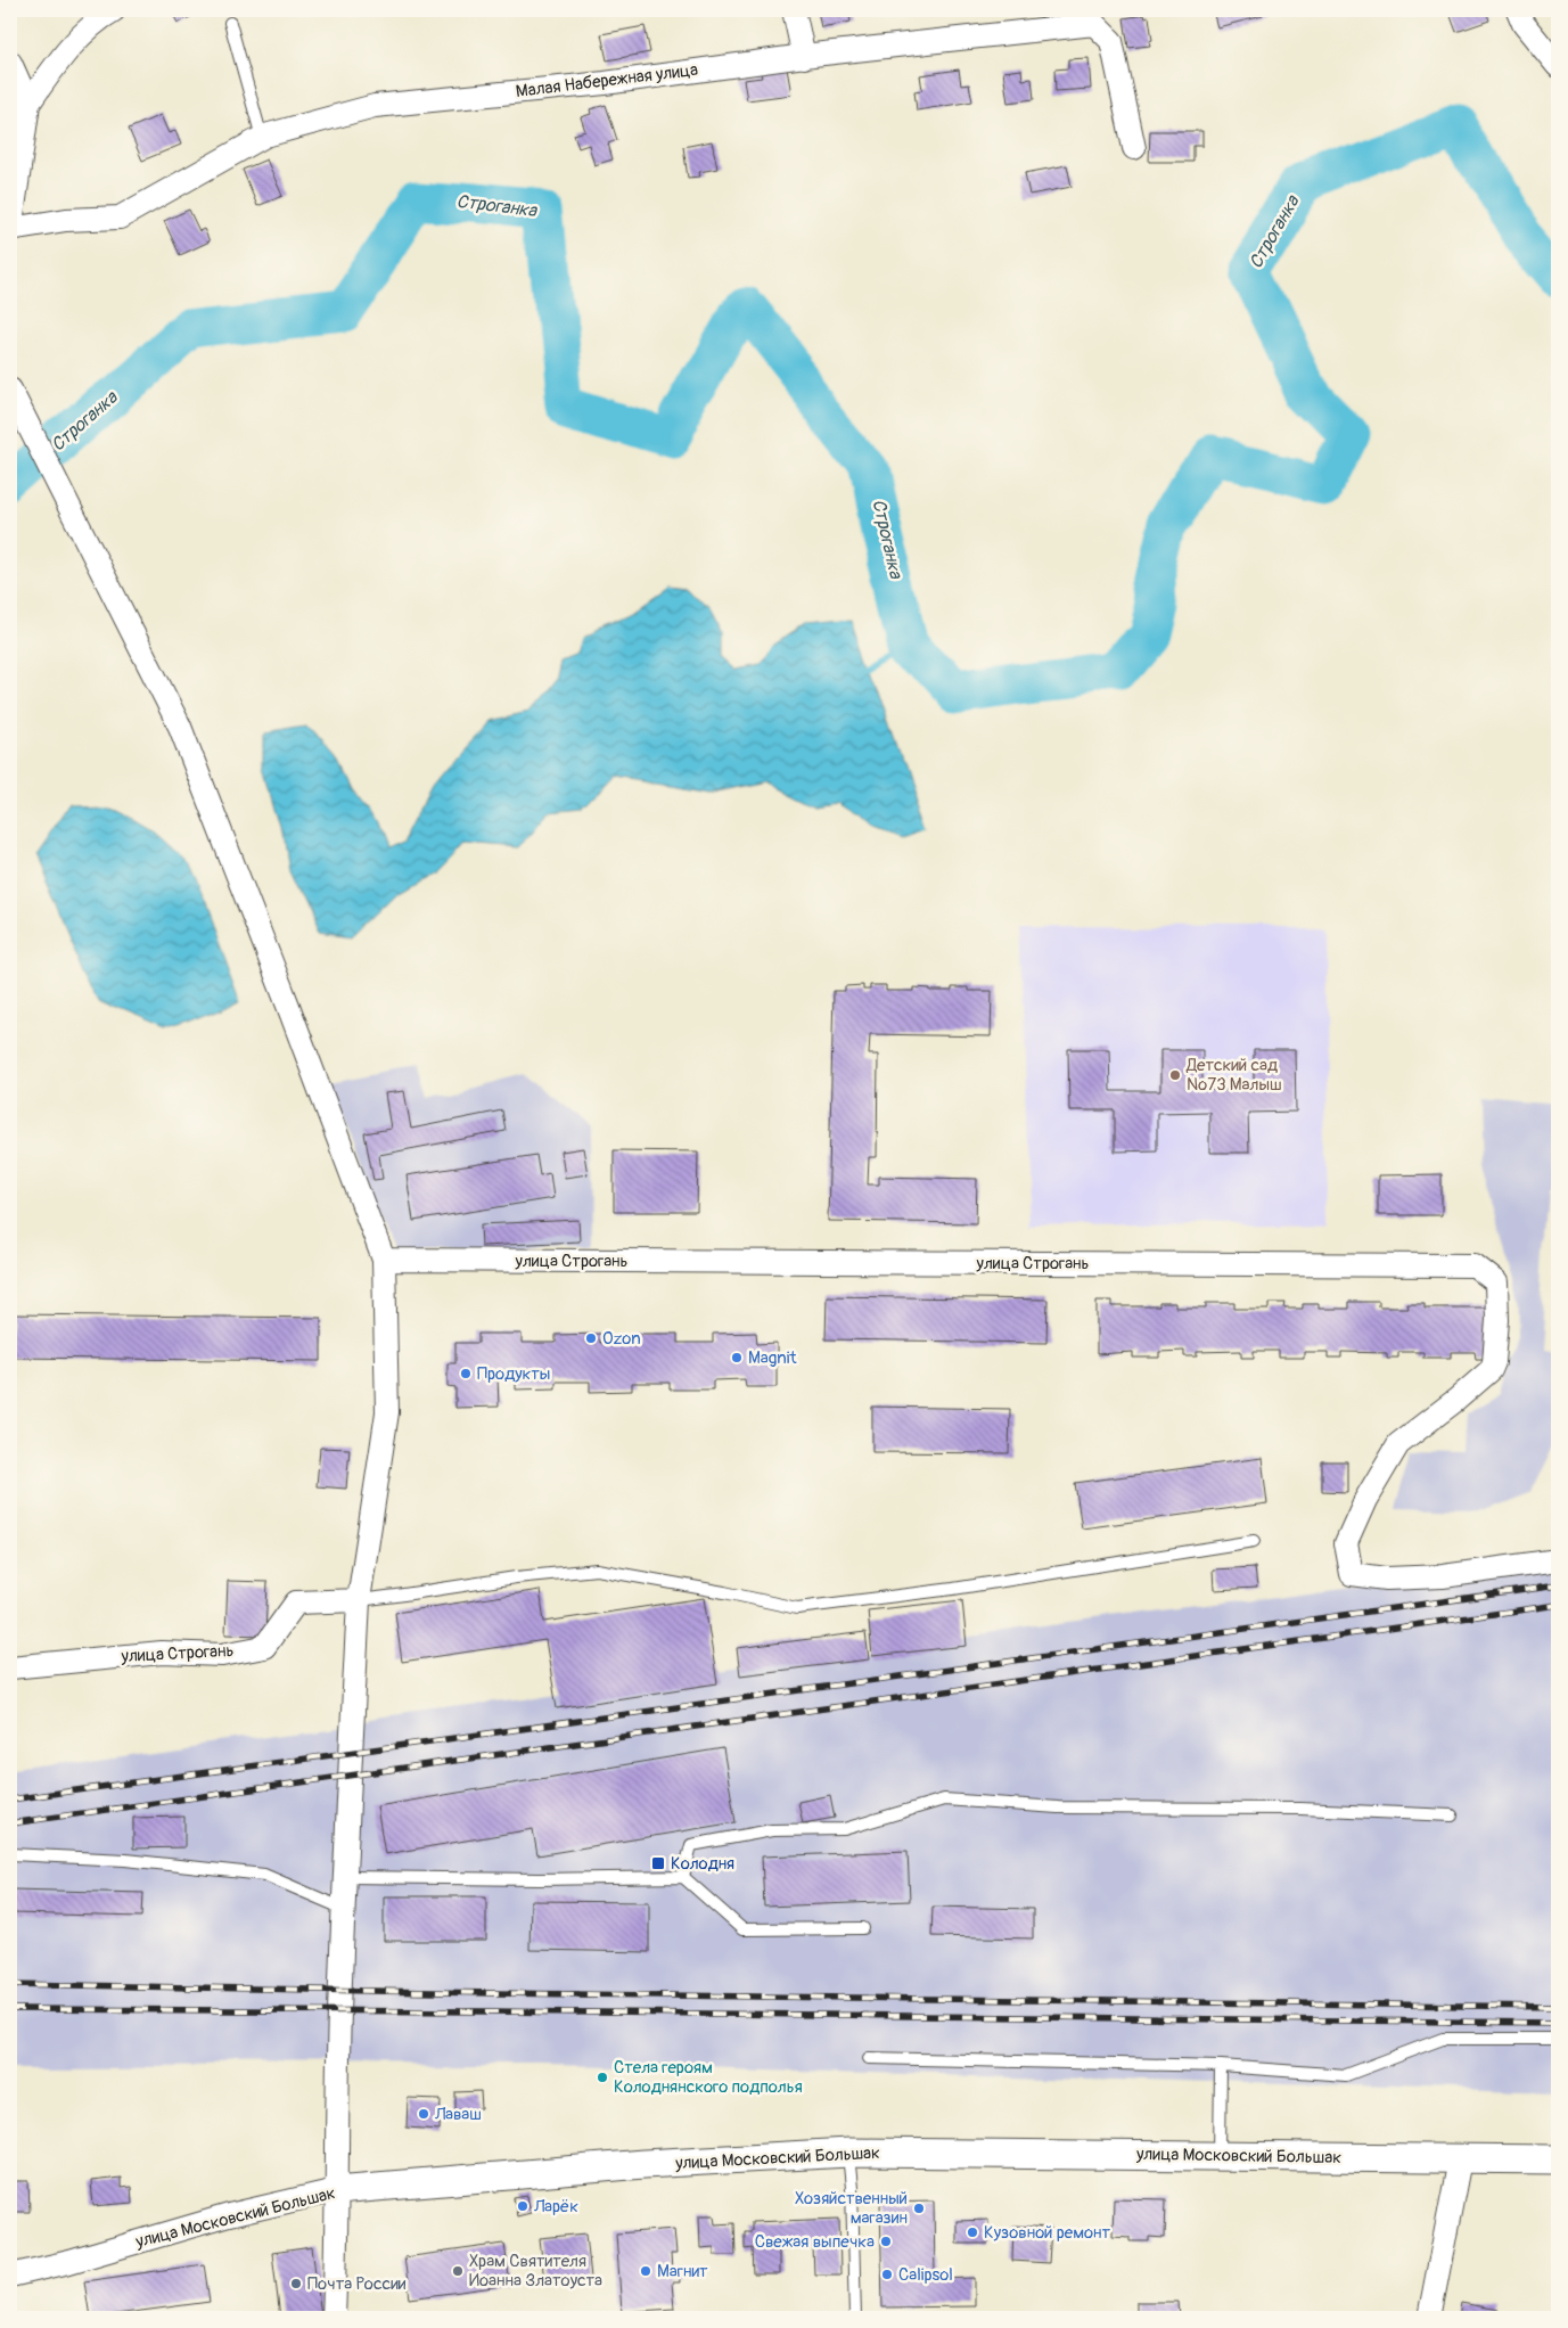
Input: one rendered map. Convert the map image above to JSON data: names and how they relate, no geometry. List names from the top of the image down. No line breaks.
{"streets":{"street":["Малая Набережная улица","улица Строгань","улица Московский Большак"]},"water":["Строганка"],"places":{"other":["Детский сад №73 Малыш","Ozon","Magnit","Продукты","Стела героям Колоднянского подполья","Лаваш","Ларёк","Хозяйственный магазин","Кузовной ремонт","Свежая выпечка","Храм Святителя Иоанна Златоуста","Магнит","Сalipsol","Почта России"],"transit":["Колодня"]}}
